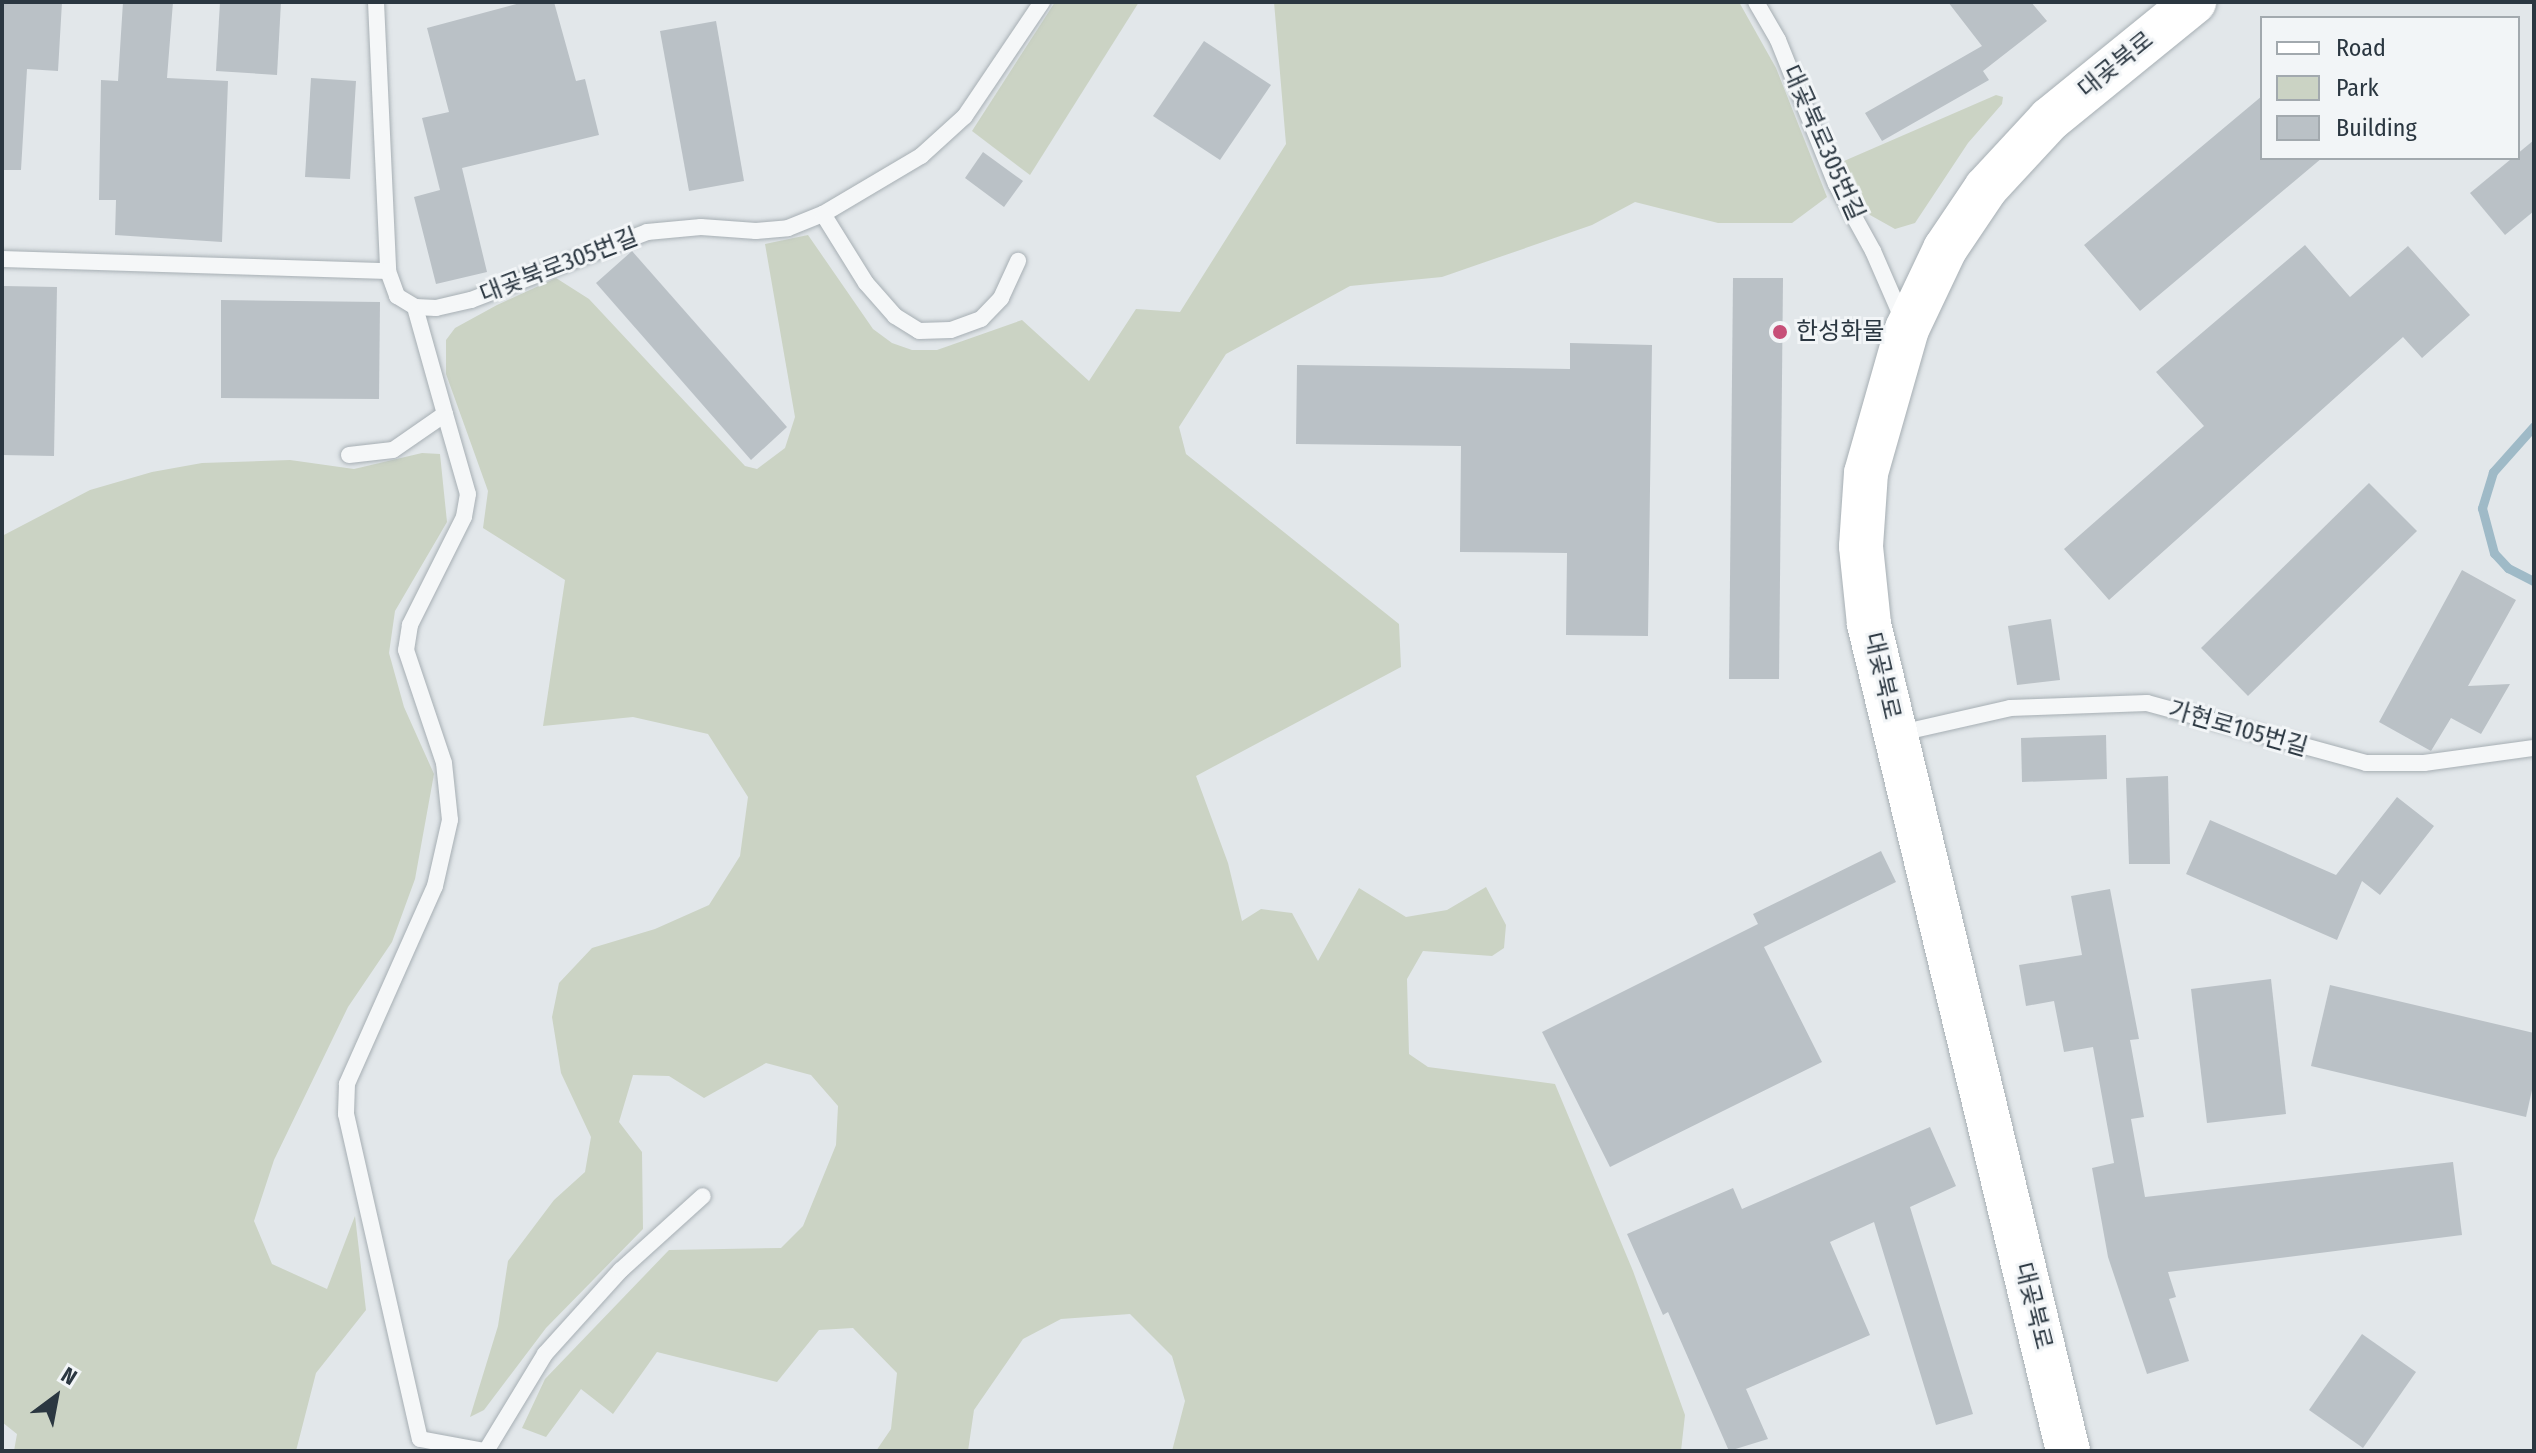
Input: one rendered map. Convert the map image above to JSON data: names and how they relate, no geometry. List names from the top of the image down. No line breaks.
{"streets":{"street":["대곶북로"],"lane":["대곶북로305번길","가현로105번길"]},"crossings":[["대곶북로","대곶북로305번길"],["대곶북로","가현로105번길"]],"places":["한성화물"],"legend":["Road","Park","Building"],"north":"top right"}
